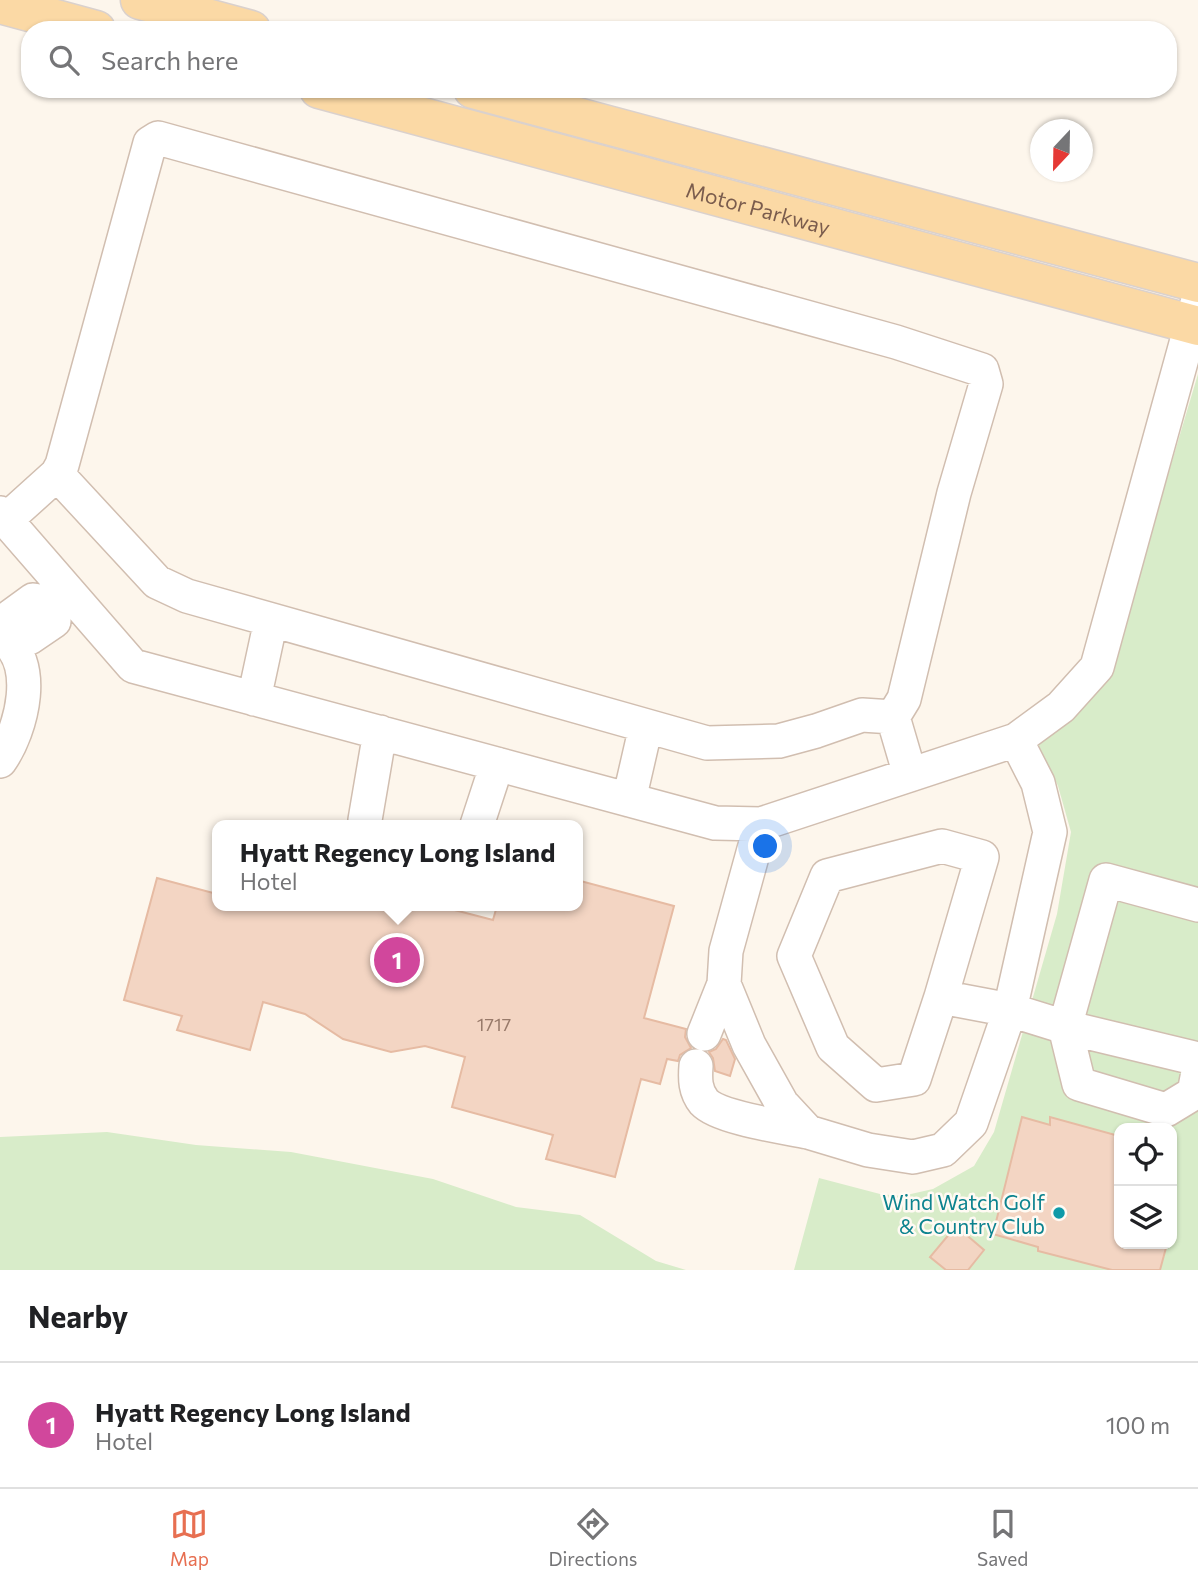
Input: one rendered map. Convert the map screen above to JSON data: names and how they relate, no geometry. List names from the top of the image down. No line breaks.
{"streets":{"main road":["Motor Parkway"]},"places":["Wind Watch Golf & Country Club"],"house_numbers":["1717"],"north":"bottom","page":{"search":"Search here","popup":["Hyatt Regency Long Island","Hotel"],"pins":"1","heading":"Nearby","list":[{"mark":"1","name":"Hyatt Regency Long Island","note":"Hotel","value":"100 m"}],"nav":["Map","Directions","Saved"]}}
